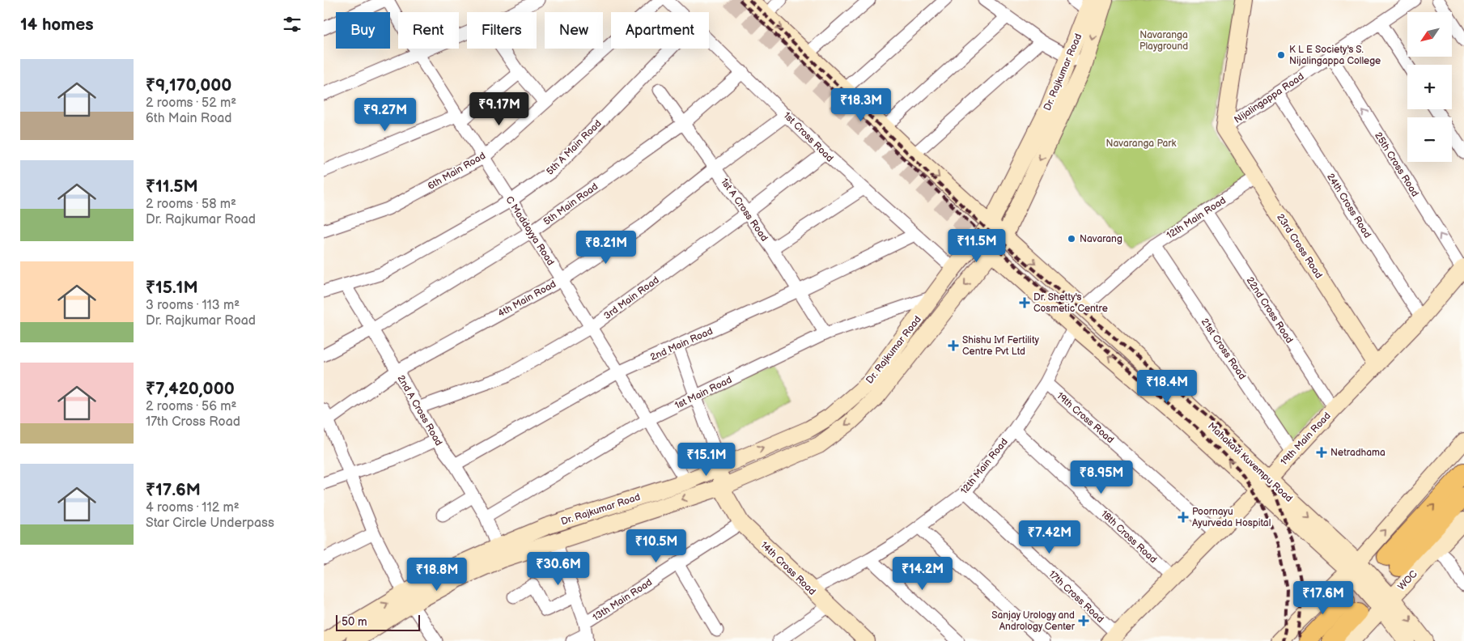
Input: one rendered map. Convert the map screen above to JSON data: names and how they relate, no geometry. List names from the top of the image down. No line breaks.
{"streets":{"main road":["Dr. Rajkumar Road","23rd Cross Road","19th Main Road","Mahakavi Kuvempu Road","14th Cross Road","WOC"],"street":["Nijalingappa Road","1st Cross Road","5th A Main Road","25th Cross Road","6th Main Road","5th Main Road","24th Cross Road","1st A Cross Road","12th Main Road","C Maddayya Road","3rd Main Road","4th Main Road","22nd Cross Road","2nd Main Road","21st Cross Road","1st Main Road","2nd A Cross Road","19th Cross Road","18th Cross Road","17th Cross Road","13th Main Road"]},"crossings":[["Dr. Rajkumar Road","1st Cross Road"],["Dr. Rajkumar Road","C Maddayya Road"],["Dr. Rajkumar Road","1st Main Road"],["Dr. Rajkumar Road","2nd A Cross Road"],["Dr. Rajkumar Road","Mahakavi Kuvempu Road"],["Dr. Rajkumar Road","14th Cross Road"],["Nijalingappa Road","25th Cross Road"],["Nijalingappa Road","24th Cross Road"],["Nijalingappa Road","23rd Cross Road"],["1st Cross Road","5th Main Road"],["1st Cross Road","3rd Main Road"],["1st Cross Road","4th Main Road"],["1st Cross Road","2nd Main Road"],["5th A Main Road","C Maddayya Road"],["5th A Main Road","2nd A Cross Road"],["25th Cross Road","19th Main Road"],["6th Main Road","C Maddayya Road"],["5th Main Road","1st A Cross Road"],["5th Main Road","C Maddayya Road"],["5th Main Road","2nd A Cross Road"],["24th Cross Road","19th Main Road"],["1st A Cross Road","3rd Main Road"],["1st A Cross Road","4th Main Road"],["1st A Cross Road","2nd Main Road"],["1st A Cross Road","1st Main Road"],["12th Main Road","23rd Cross Road"],["12th Main Road","22nd Cross Road"],["12th Main Road","21st Cross Road"],["12th Main Road","19th Cross Road"],["12th Main Road","Mahakavi Kuvempu Road"],["12th Main Road","18th Cross Road"],["12th Main Road","14th Cross Road"],["12th Main Road","17th Cross Road"],["C Maddayya Road","3rd Main Road"],["C Maddayya Road","4th Main Road"],["C Maddayya Road","2nd Main Road"],["C Maddayya Road","1st Main Road"],["23rd Cross Road","19th Main Road"],["3rd Main Road","2nd A Cross Road"],["4th Main Road","2nd A Cross Road"],["22nd Cross Road","19th Main Road"],["2nd Main Road","2nd A Cross Road"],["21st Cross Road","19th Main Road"],["1st Main Road","2nd A Cross Road"],["19th Cross Road","19th Main Road"],["19th Main Road","Mahakavi Kuvempu Road"],["19th Main Road","18th Cross Road"],["19th Main Road","17th Cross Road"],["Mahakavi Kuvempu Road","WOC"],["14th Cross Road","13th Main Road"]],"parks":["Navaranga Playground","Navaranga Park"],"places":{"other":["K L E Society's S. Nijalingappa College","Navarang"],"health":["Dr. Shetty's Cosmetic Centre","Shishu Ivf Fertility Centre Pvt Ltd","Netradhama","Poornayu Ayurveda Hospital","Sanjay Urology and Andrology Center"]},"scale_bar":"50 m","north":"bottom left","page":{"heading":"14 homes","map_buttons":["+","−"],"chip":["Buy","Rent","Filters","New","Apartment"],"list":[{"name":"₹9,170,000","note":"2 rooms · 52 m² · 6th Main Road"},{"name":"₹11.5M","note":"2 rooms · 58 m² · Dr. Rajkumar Road"},{"name":"₹15.1M","note":"3 rooms · 113 m² · Dr. Rajkumar Road"},{"name":"₹7,420,000","note":"2 rooms · 56 m² · 17th Cross Road"},{"name":"₹17.6M","note":"4 rooms · 112 m² · Star Circle Underpass"}],"price":["₹18.3M","₹9.17M","₹9.27M","₹11.5M","₹8.21M","₹18.4M","₹15.1M","₹8.95M","₹7.42M","₹10.5M","₹30.6M","₹14.2M","₹18.8M","₹17.6M"],"scale":"50 m"}}
